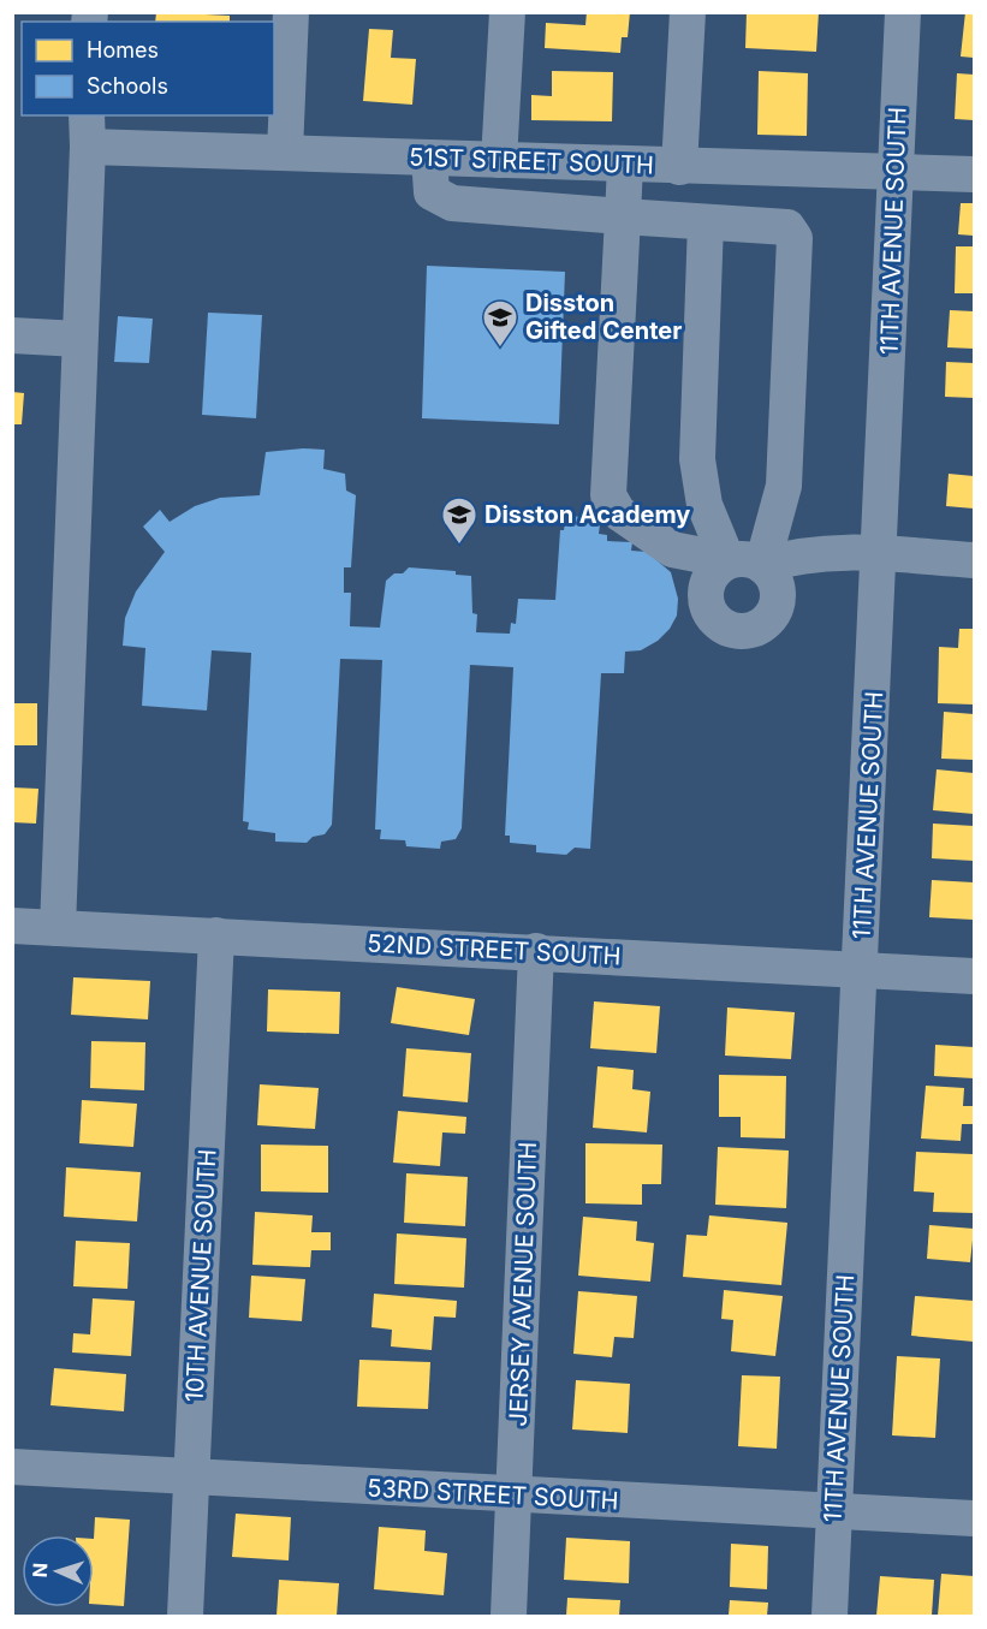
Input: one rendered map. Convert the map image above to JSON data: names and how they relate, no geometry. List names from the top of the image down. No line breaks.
{"streets":{"street":["51ST STREET SOUTH","11TH AVENUE SOUTH","52ND STREET SOUTH","10TH AVENUE SOUTH","JERSEY AVENUE SOUTH","53RD STREET SOUTH"]},"crossings":[["51ST STREET SOUTH","11TH AVENUE SOUTH"],["11TH AVENUE SOUTH","52ND STREET SOUTH"],["11TH AVENUE SOUTH","53RD STREET SOUTH"],["52ND STREET SOUTH","10TH AVENUE SOUTH"],["52ND STREET SOUTH","JERSEY AVENUE SOUTH"],["10TH AVENUE SOUTH","53RD STREET SOUTH"],["JERSEY AVENUE SOUTH","53RD STREET SOUTH"]],"places":{"school or university":["Disston Gifted Center","Disston Academy"]},"legend":["Homes","Schools"],"north":"left"}
